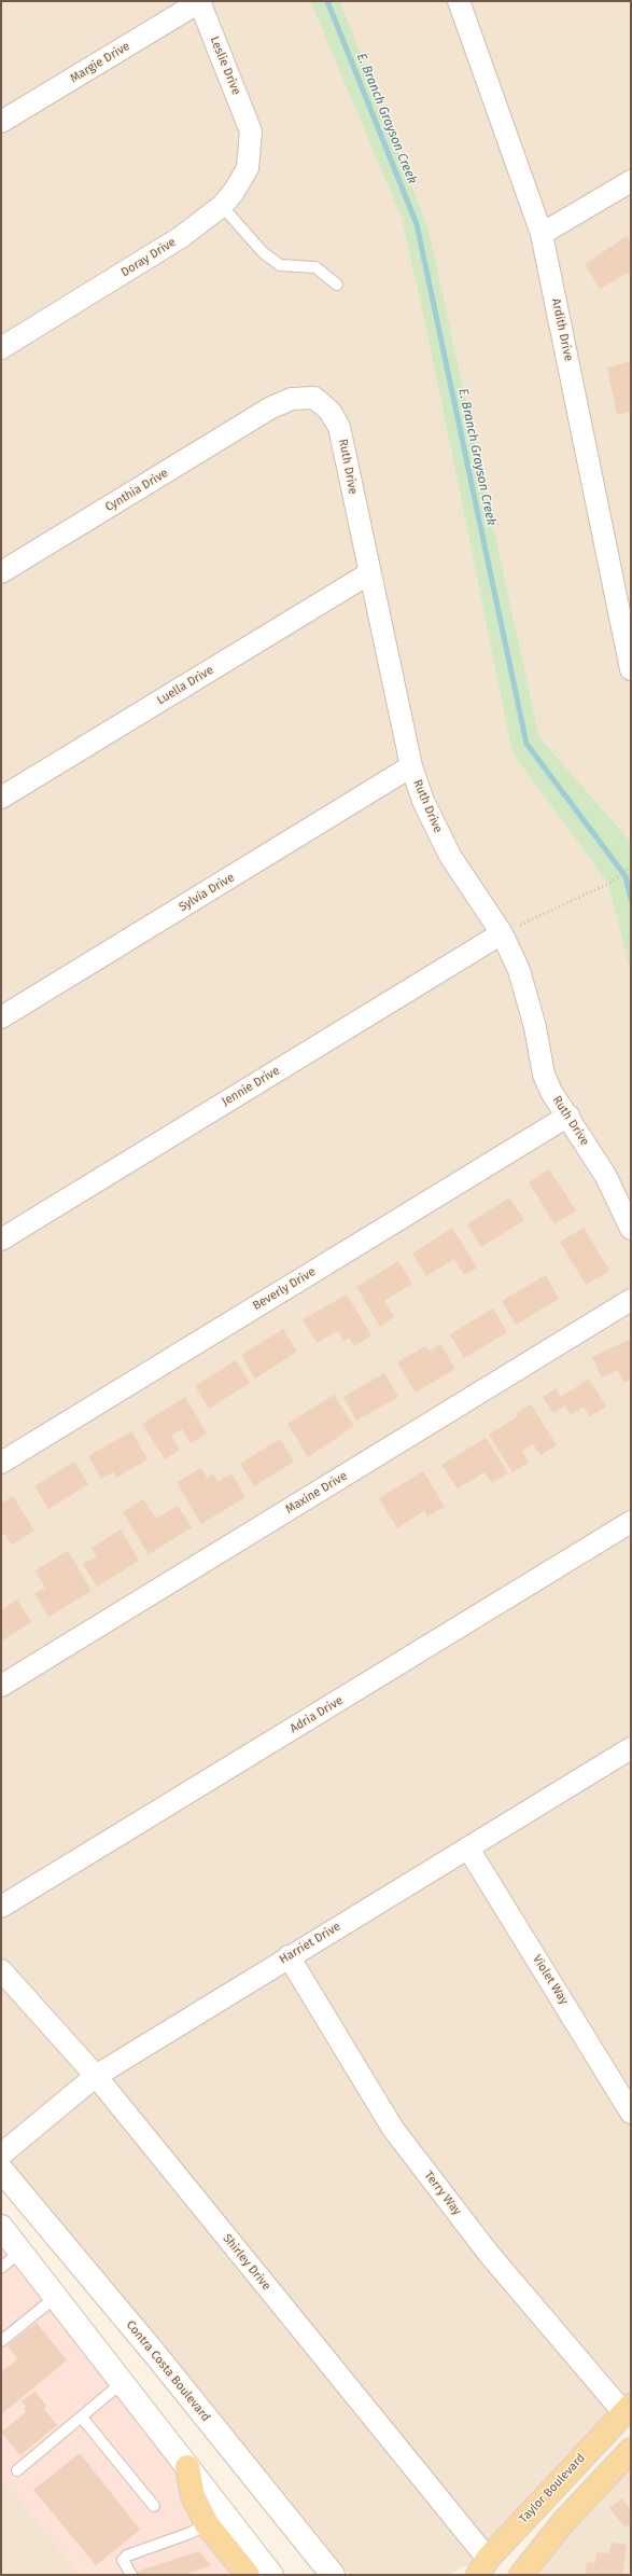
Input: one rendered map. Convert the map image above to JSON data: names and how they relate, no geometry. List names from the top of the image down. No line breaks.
{"streets":{"main road":["Contra Costa Boulevard","Taylor Boulevard"],"street":["Margie Drive","Leslie Drive","Doray Drive","Ardith Drive","Ruth Drive","Cynthia Drive","Luella Drive","Sylvia Drive","Jennie Drive","Beverly Drive","Maxine Drive","Adria Drive","Harriet Drive","Violet Way","Terry Way","Shirley Drive"]},"crossings":[["Margie Drive","Leslie Drive"],["Leslie Drive","Doray Drive"],["Ruth Drive","Cynthia Drive"],["Ruth Drive","Luella Drive"],["Ruth Drive","Sylvia Drive"],["Ruth Drive","Jennie Drive"],["Ruth Drive","Beverly Drive"],["Harriet Drive","Violet Way"],["Harriet Drive","Terry Way"],["Harriet Drive","Shirley Drive"],["Terry Way","Taylor Boulevard"],["Shirley Drive","Taylor Boulevard"]],"water":["E. Branch Grayson Creek"]}
